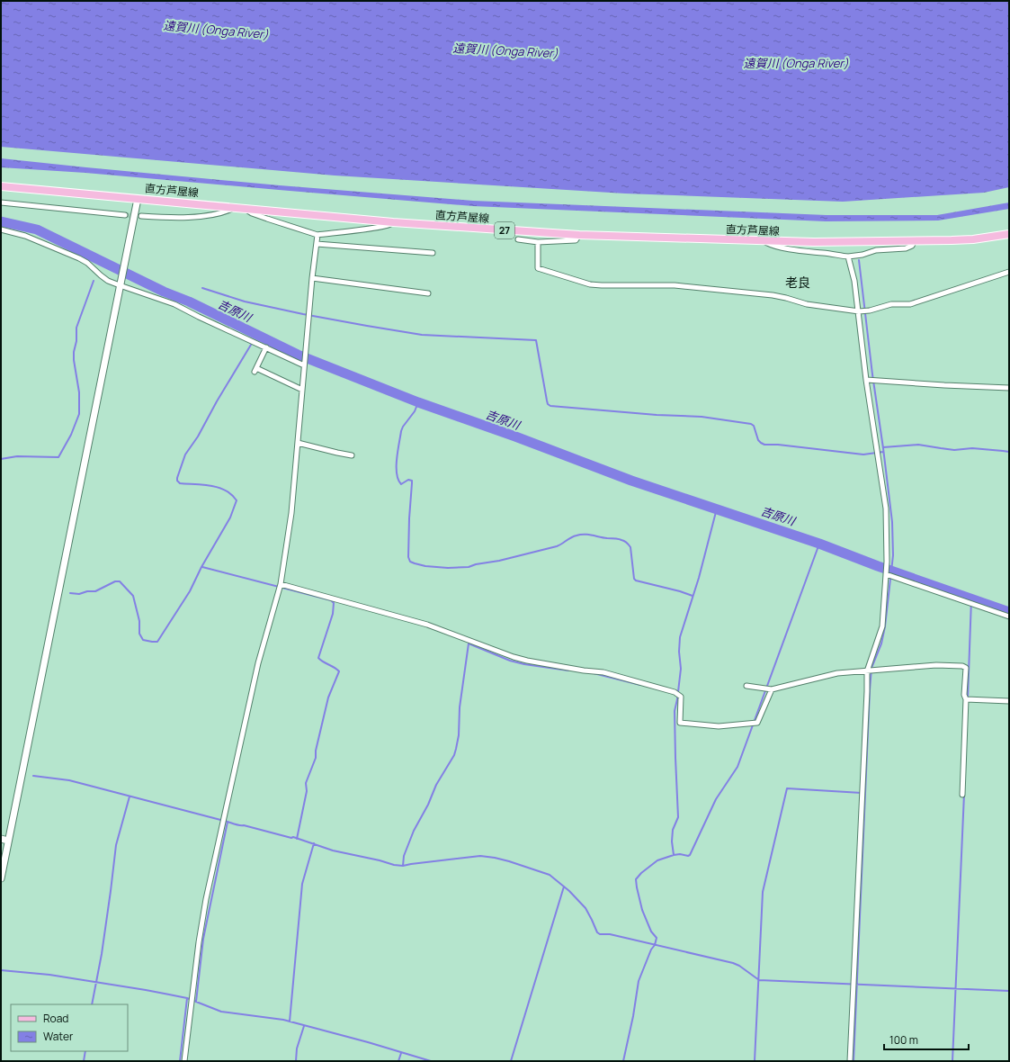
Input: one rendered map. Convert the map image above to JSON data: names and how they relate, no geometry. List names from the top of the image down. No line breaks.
{"streets":{"main road":["直方芦屋線","27"]},"districts":["老良"],"water":["遠賀川 (Onga River)","吉原川"],"legend":["Road","Water"],"scale_bar":"100 m"}
